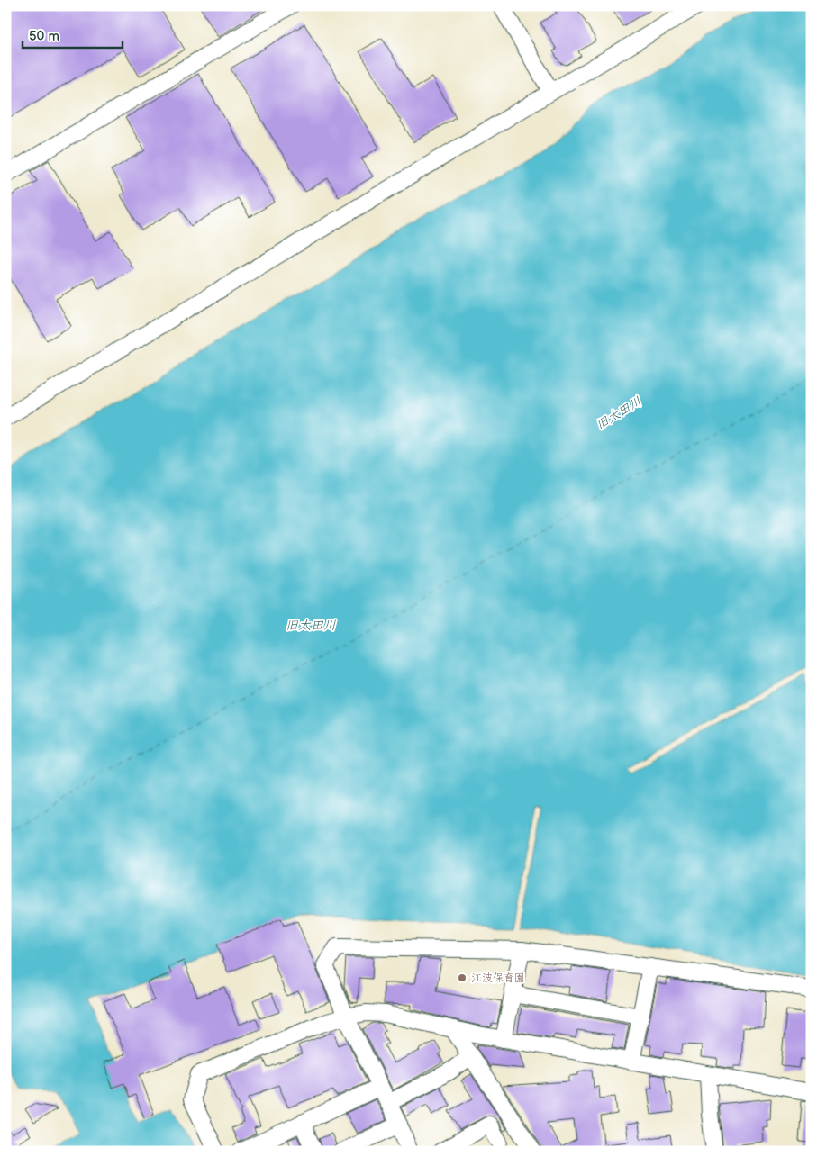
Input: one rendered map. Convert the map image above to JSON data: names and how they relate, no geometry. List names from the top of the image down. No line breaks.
{"water":["旧太田川"],"places":["江波保育園"],"scale_bar":"50 m"}
